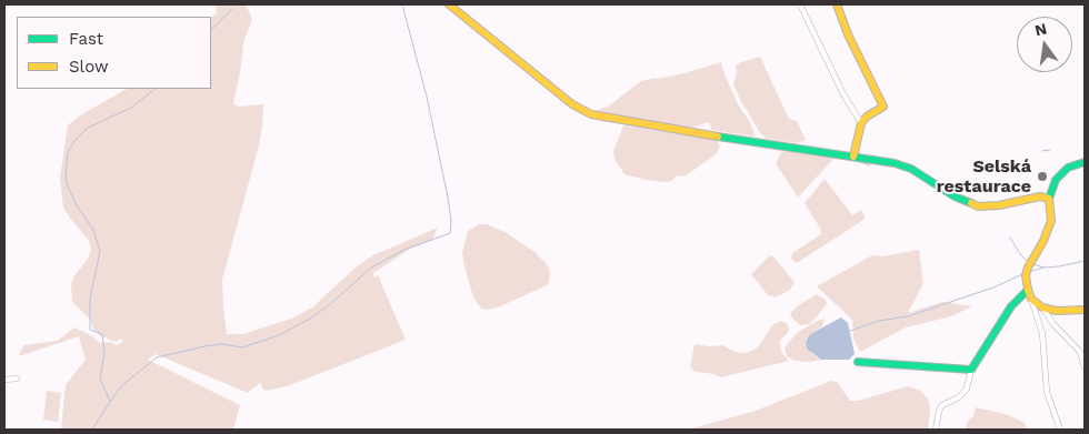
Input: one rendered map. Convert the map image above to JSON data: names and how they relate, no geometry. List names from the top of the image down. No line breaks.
{"places":["Selská restaurace"],"legend":["Fast","Slow"],"north":"top"}
